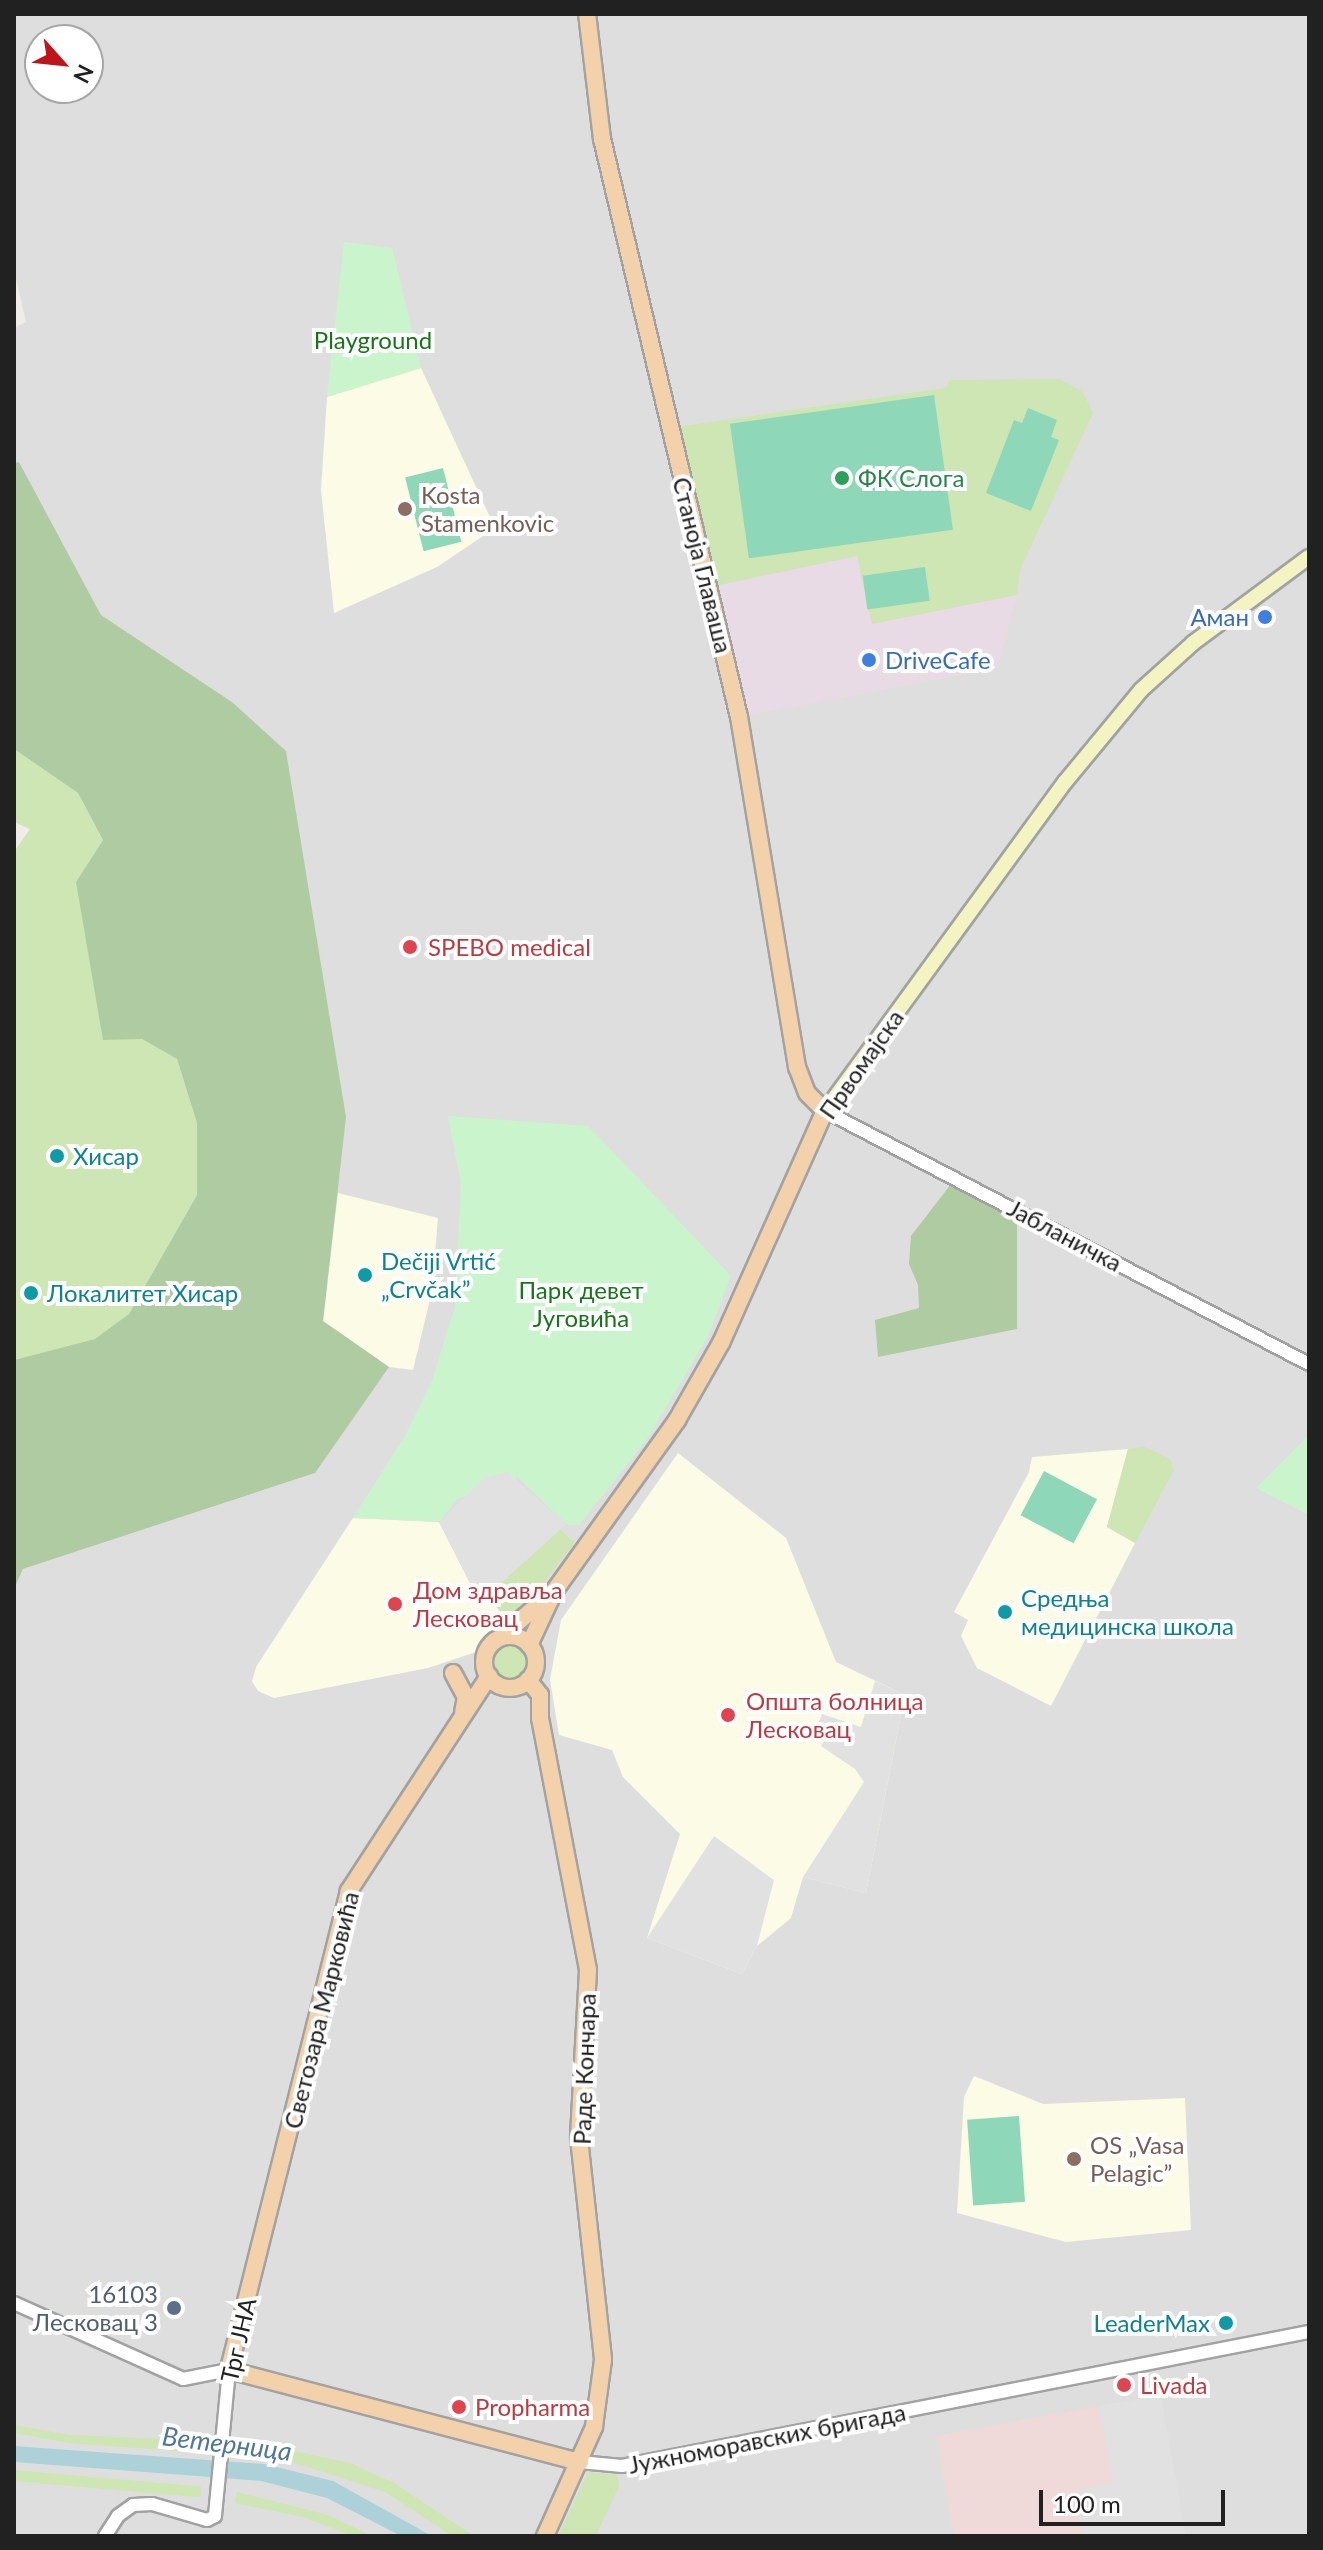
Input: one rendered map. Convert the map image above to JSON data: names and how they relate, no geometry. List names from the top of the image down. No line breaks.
{"streets":{"main road":["Станоја Главаша","Првомајска","Светозара Марковића","Раде Кончара","Трг ЈНА","Јужноморавских бригада"],"street":["Јабланичка"]},"crossings":[["Станоја Главаша","Првомајска"],["Станоја Главаша","Јабланичка"],["Првомајска","Јабланичка"],["Првомајска","Светозара Марковића"],["Првомајска","Раде Кончара"],["Светозара Марковића","Раде Кончара"],["Светозара Марковића","Трг ЈНА"],["Раде Кончара","Јужноморавских бригада"],["Трг ЈНА","Јужноморавских бригада"]],"water":["Ветерница"],"parks":["Playground","Парк девет Југовића"],"places":["ФК Слога","Kosta Stamenkovic","Аман","DriveCafe","SPEBO medical","Хисар","Dečiji Vrtić „Crvčak”","Локалитет Хисар","Дом здравља Лесковац","Средња медицинска школа","Општа болница Лесковац","OS „Vasa Pelagic”","16103 Лесковац 3","LeaderMax","Livada","Propharma"],"scale_bar":"100 m","north":"bottom right"}
